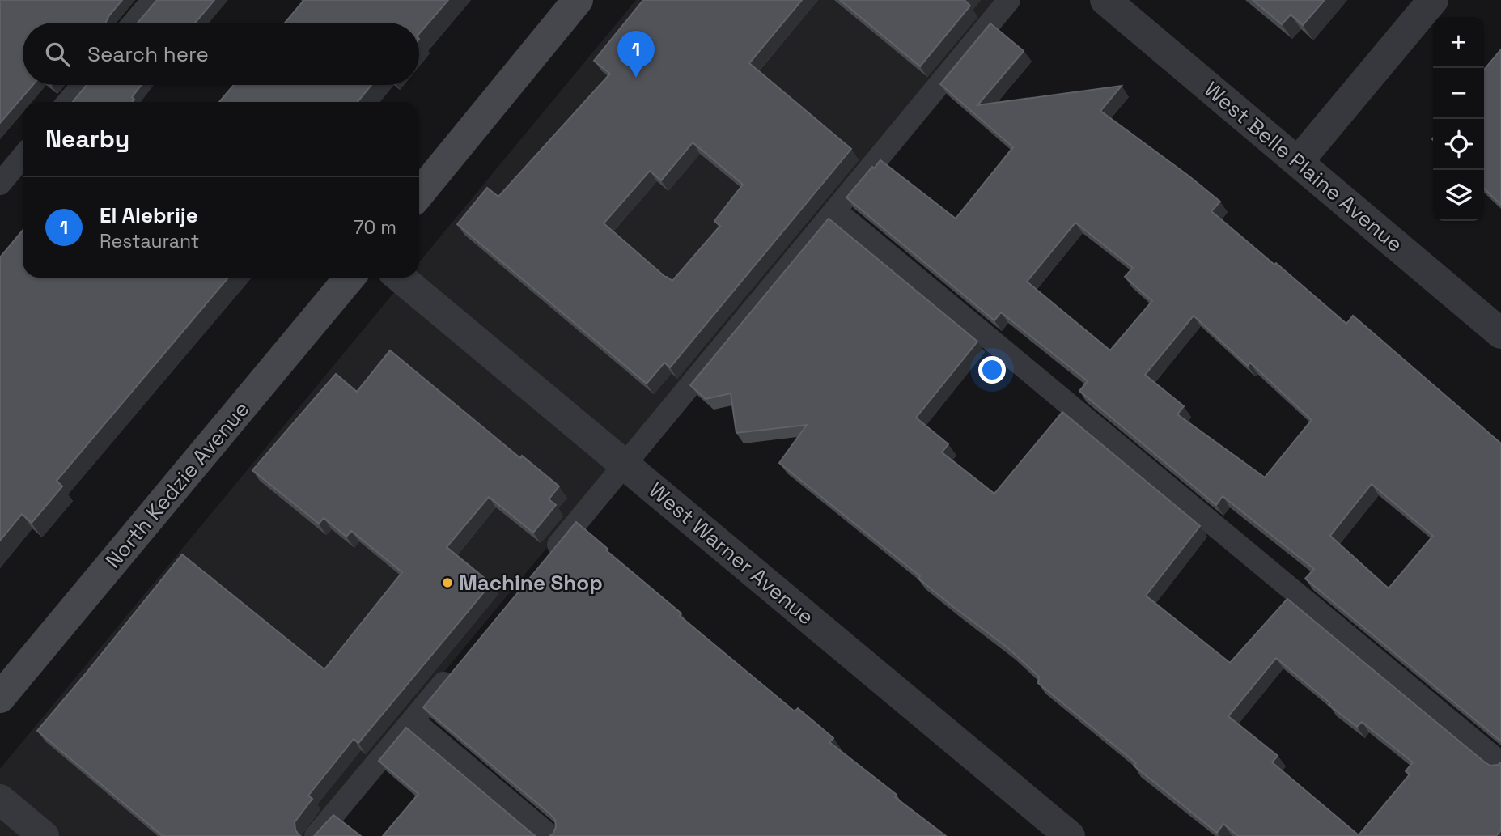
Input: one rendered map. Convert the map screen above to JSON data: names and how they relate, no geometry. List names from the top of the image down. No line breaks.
{"streets":{"main road":["North Kedzie Avenue"],"street":["West Belle Plaine Avenue","West Warner Avenue"]},"places":["Machine Shop"],"page":{"map_buttons":["+","−"],"search":"Search here","pins":"1","heading":"Nearby","list":[{"mark":"1","name":"El Alebrije","note":"Restaurant","value":"70 m"}]}}
